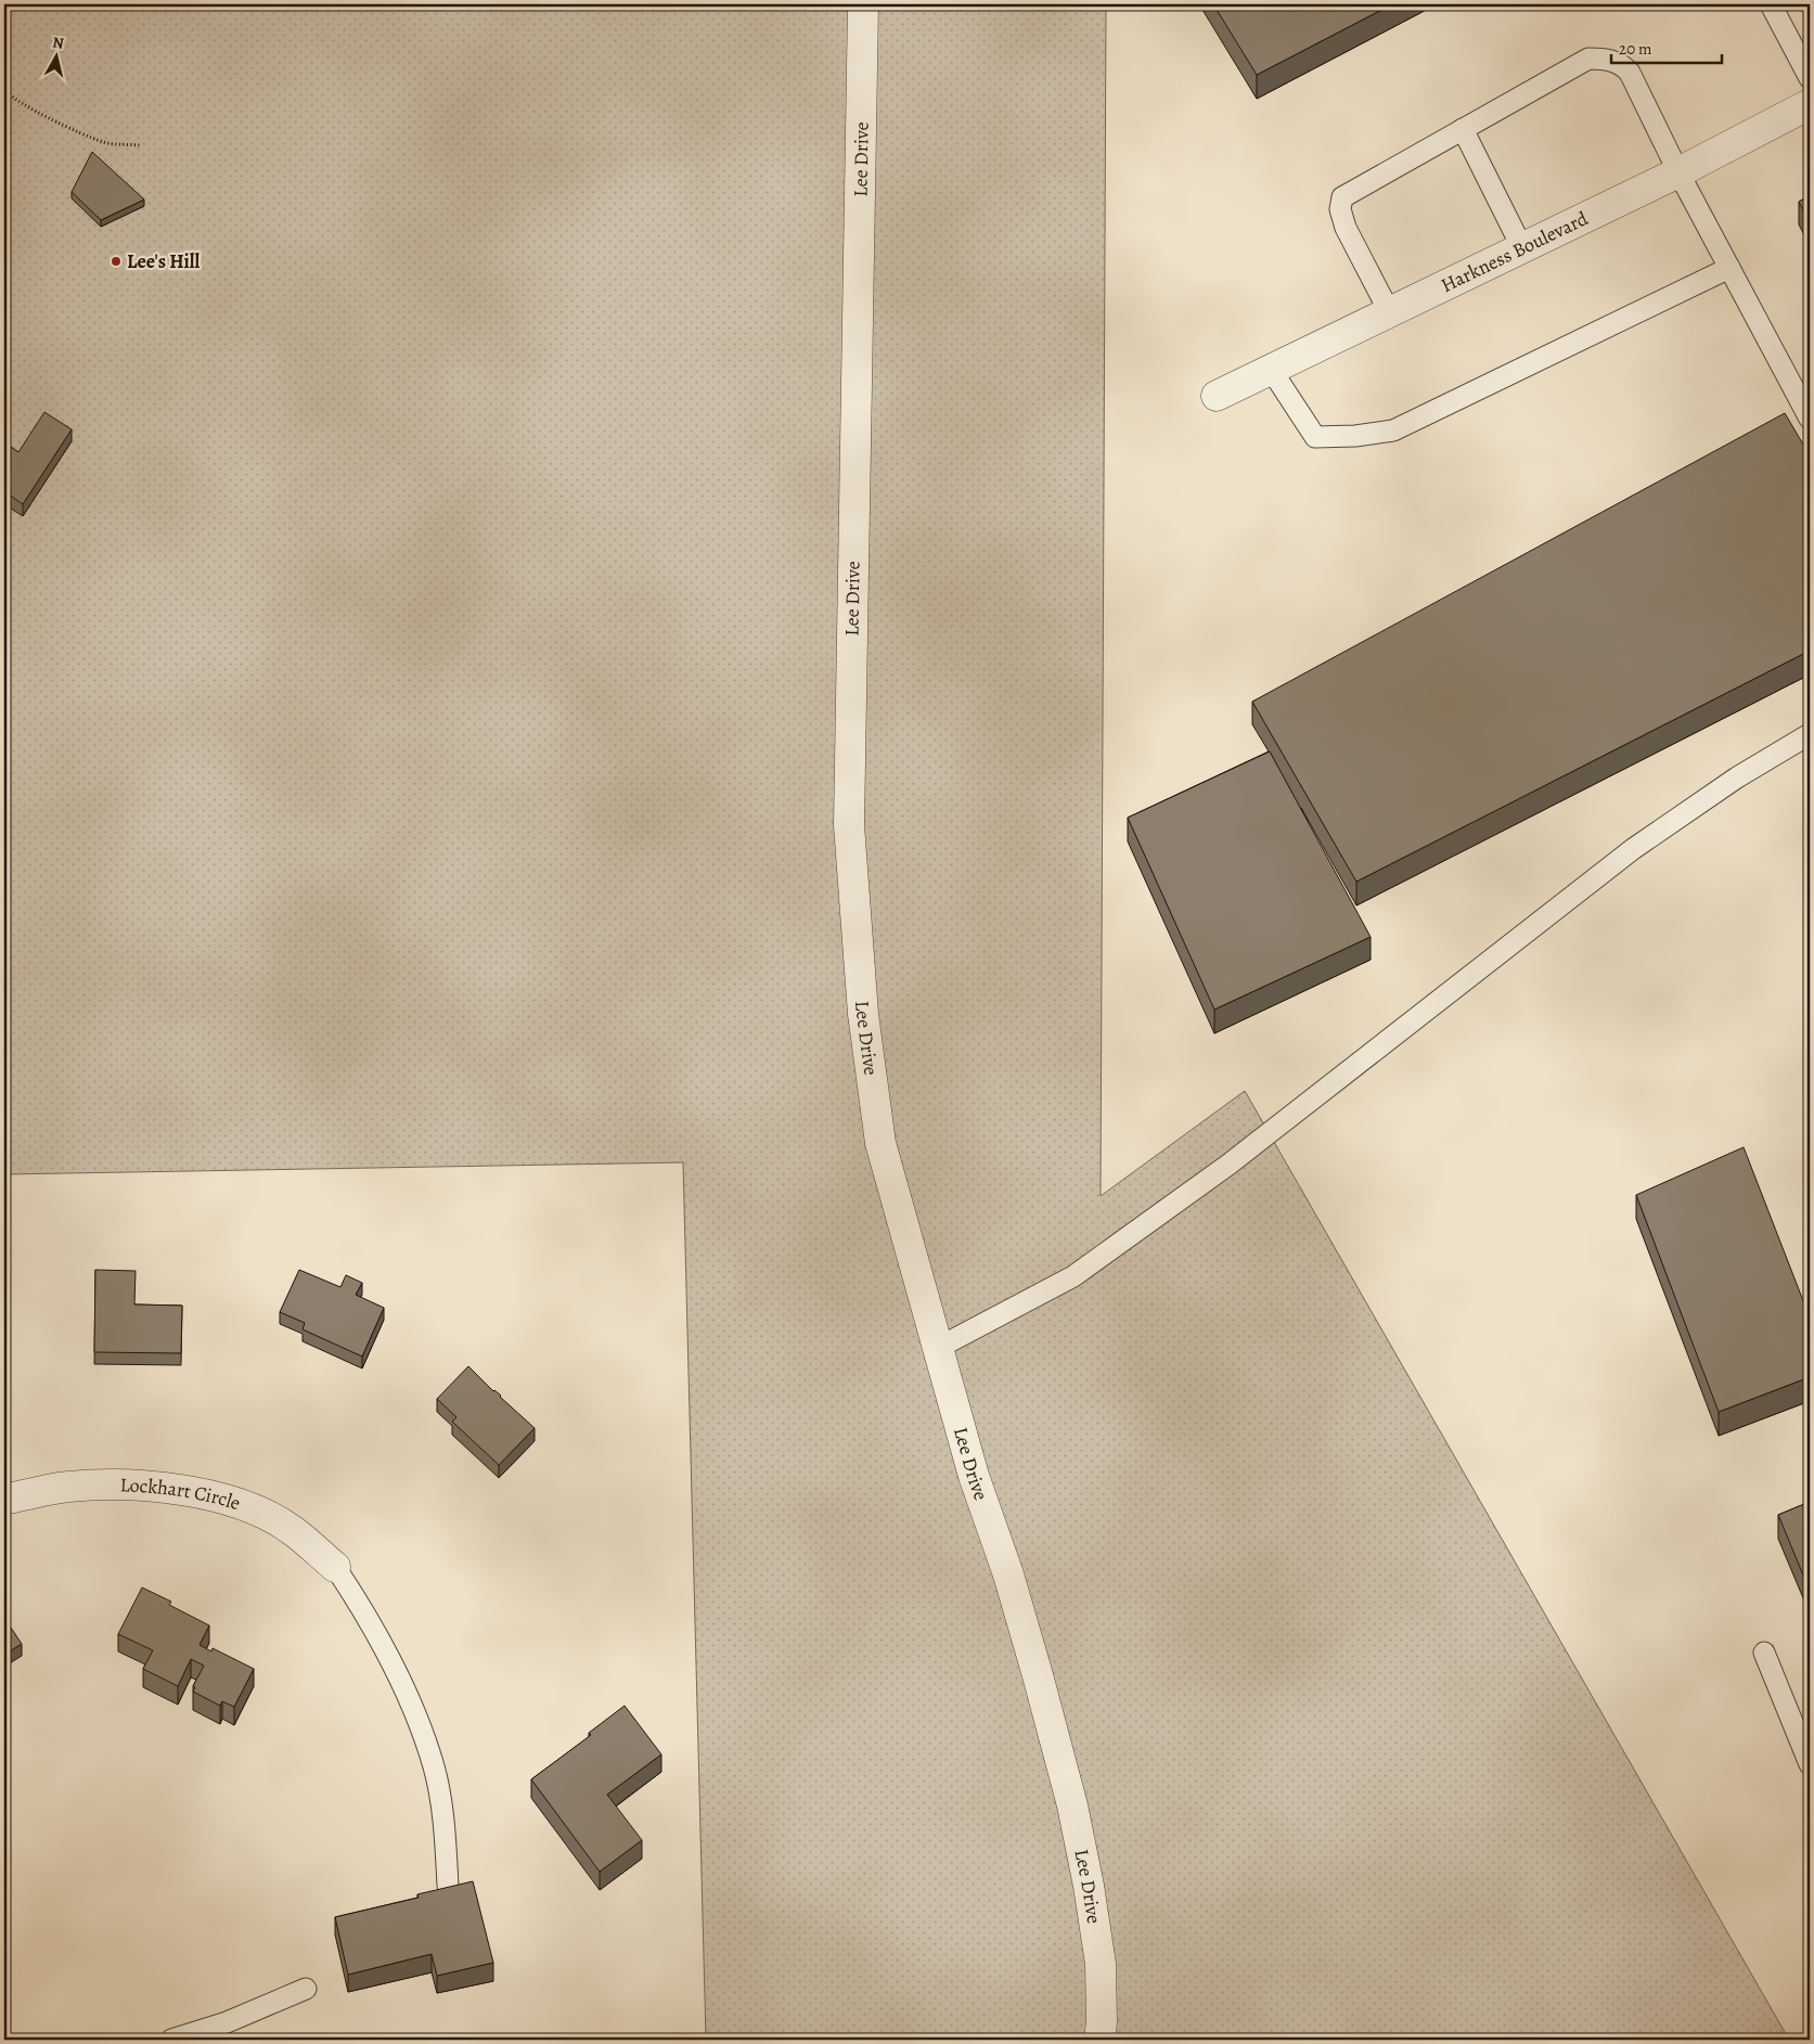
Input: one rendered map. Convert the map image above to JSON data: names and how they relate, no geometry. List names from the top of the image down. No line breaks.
{"streets":{"street":["Lee Drive","Harkness Boulevard","Lockhart Circle"]},"places":["Lee's Hill"],"scale_bar":"20 m","north":"top"}
